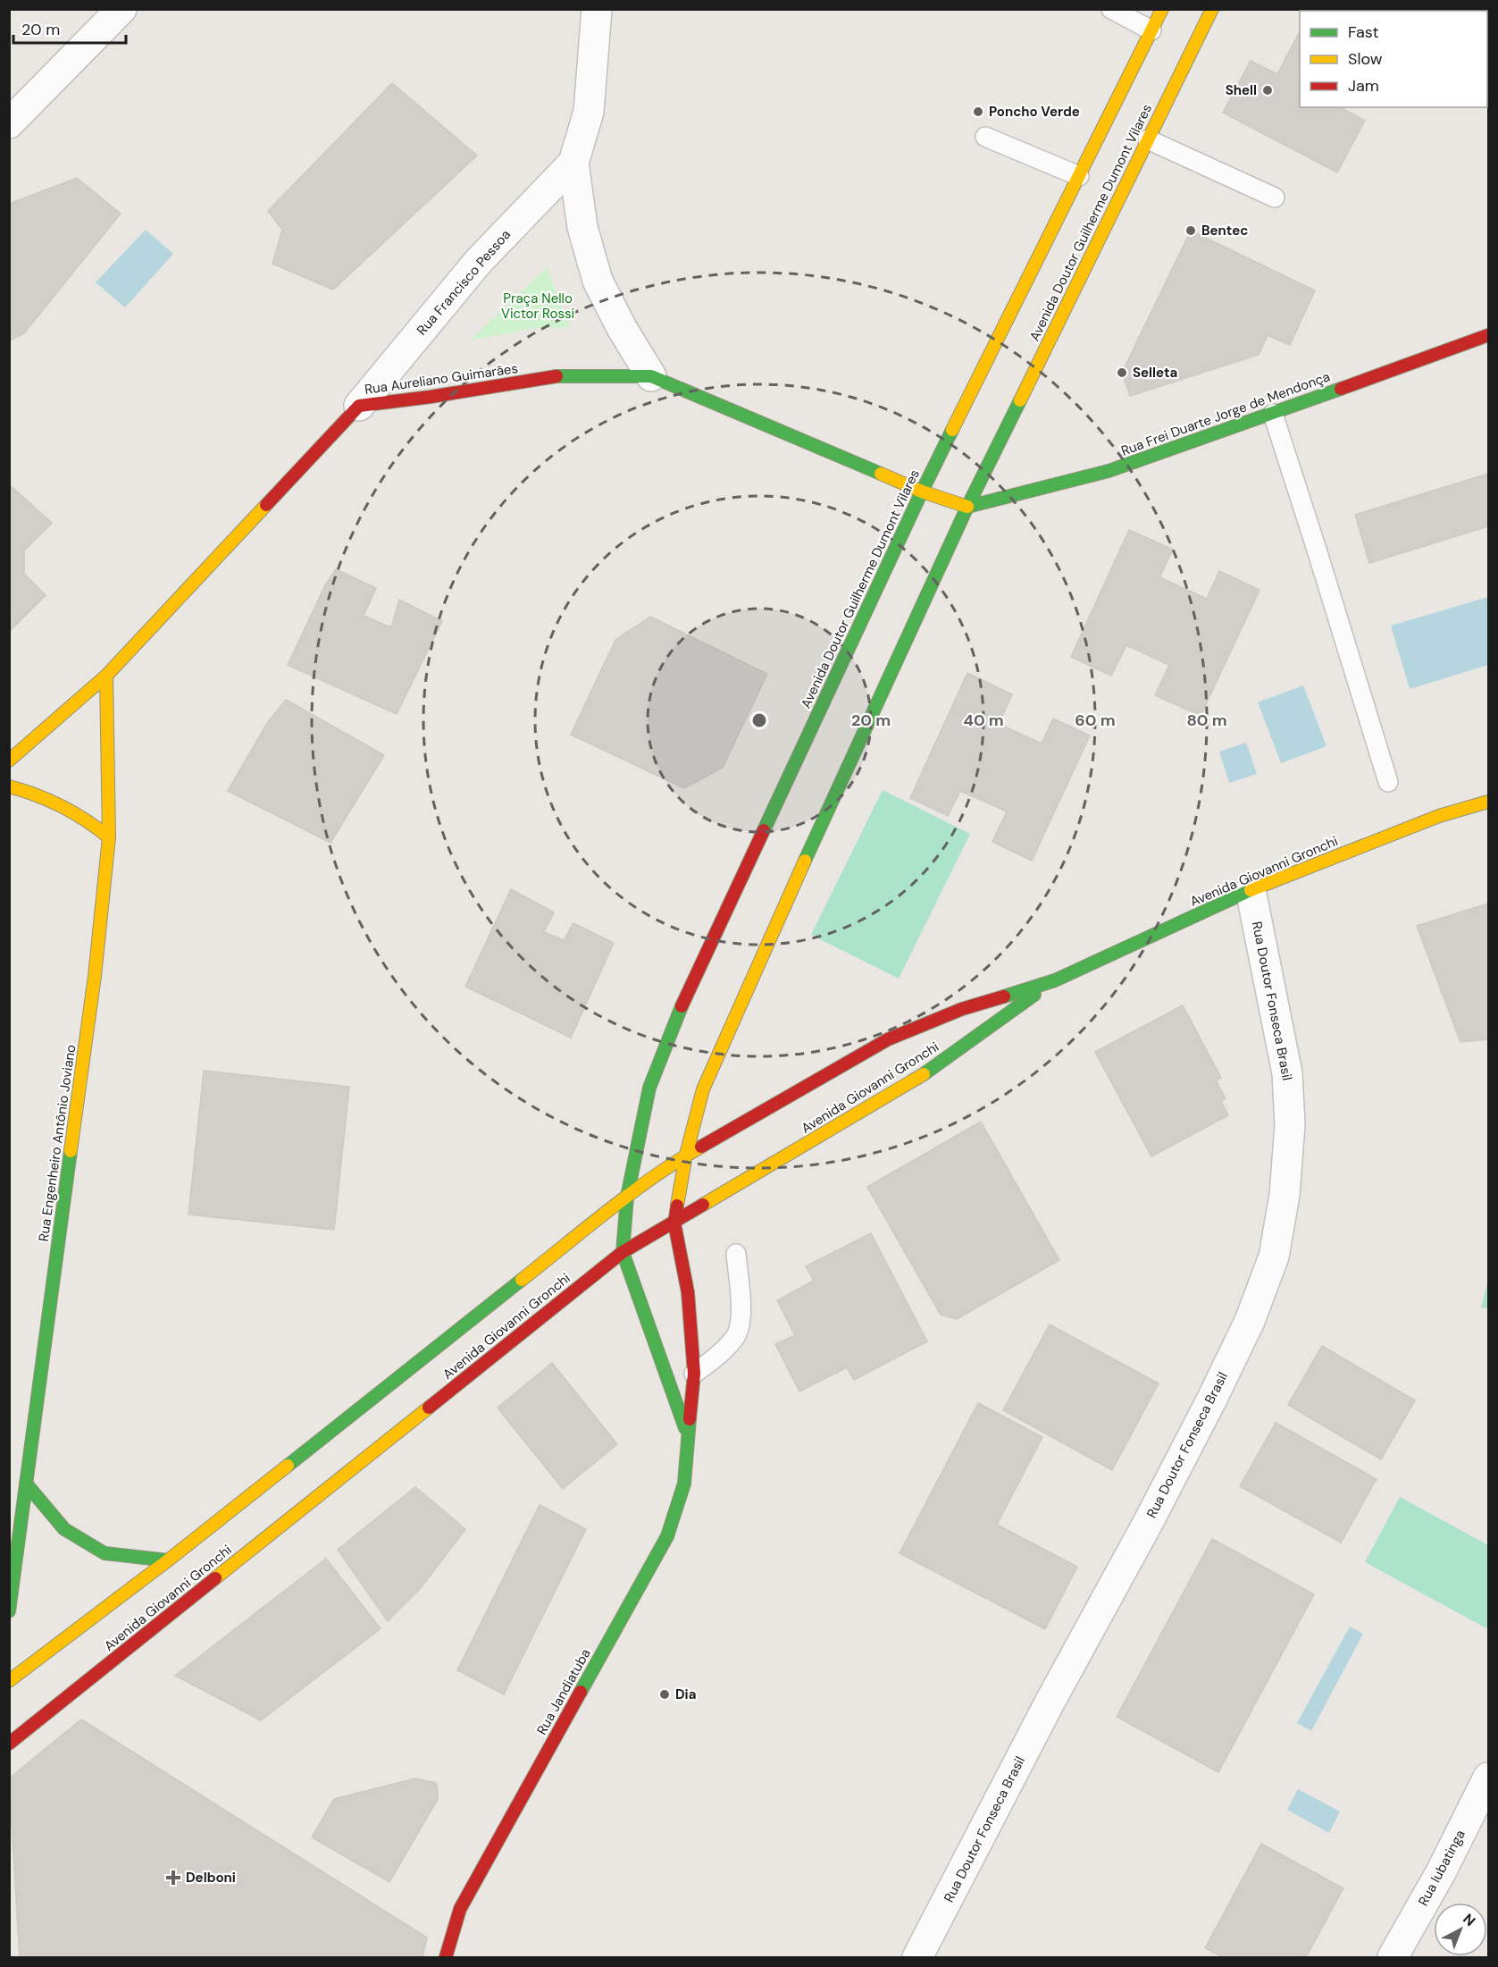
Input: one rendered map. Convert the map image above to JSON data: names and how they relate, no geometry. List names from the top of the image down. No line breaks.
{"streets":{"main road":["Avenida Doutor Guilherme Dumont Vilares","Rua Aureliano Guimarães","Rua Frei Duarte Jorge de Mendonça","Avenida Giovanni Gronchi","Rua Engenheiro Antônio Joviano","Rua Jandiatuba"],"street":["Rua Francisco Pessoa","Rua Doutor Fonseca Brasil","Rua Iubatinga"]},"crossings":[["Avenida Doutor Guilherme Dumont Vilares","Rua Aureliano Guimarães"],["Avenida Doutor Guilherme Dumont Vilares","Rua Frei Duarte Jorge de Mendonça"],["Avenida Doutor Guilherme Dumont Vilares","Avenida Giovanni Gronchi"],["Avenida Doutor Guilherme Dumont Vilares","Rua Jandiatuba"],["Rua Francisco Pessoa","Rua Aureliano Guimarães"],["Rua Aureliano Guimarães","Rua Frei Duarte Jorge de Mendonça"],["Rua Aureliano Guimarães","Rua Engenheiro Antônio Joviano"],["Avenida Giovanni Gronchi","Rua Doutor Fonseca Brasil"],["Avenida Giovanni Gronchi","Rua Jandiatuba"]],"parks":["Praça Nello Victor Rossi"],"places":{"other":["Shell","Poncho Verde","Bentec","Selleta","Dia"],"health":["Delboni"]},"legend":["Fast","Slow","Jam"],"scale_bar":"20 m","north":"top right","rings":["20 m","40 m","60 m","80 m"]}
